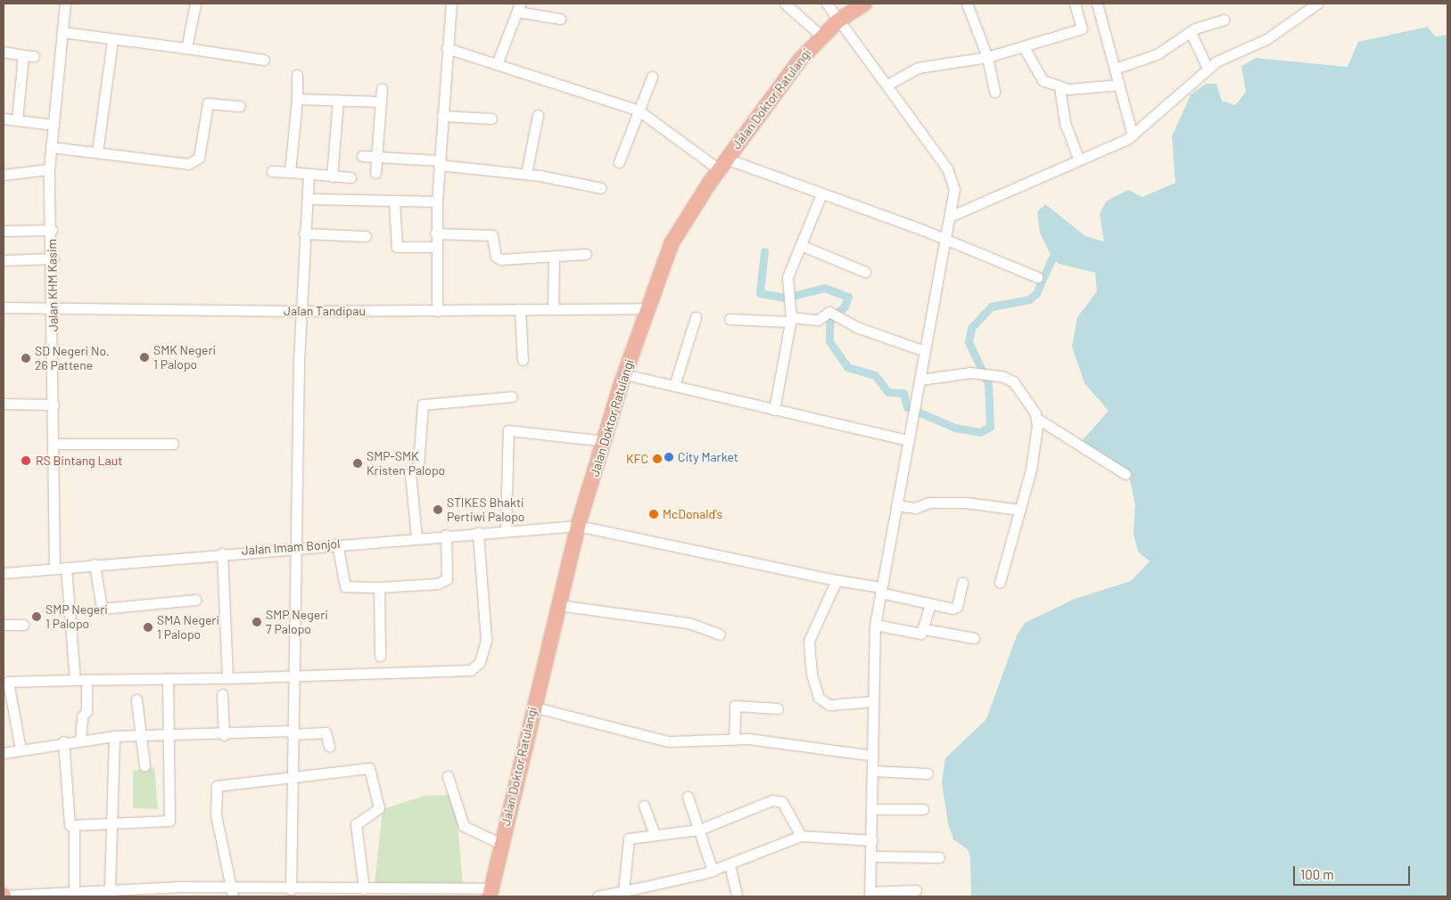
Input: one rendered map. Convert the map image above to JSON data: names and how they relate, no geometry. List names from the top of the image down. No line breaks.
{"streets":{"highway":["Jalan Doktor Ratulangi"],"street":["Jalan KHM Kasim","Jalan Tandipau","Jalan Imam Bonjol"]},"crossings":[["Jalan Doktor Ratulangi","Jalan Tandipau"],["Jalan Doktor Ratulangi","Jalan Imam Bonjol"],["Jalan KHM Kasim","Jalan Tandipau"],["Jalan KHM Kasim","Jalan Imam Bonjol"]],"places":["SMK Negeri 1 Palopo","SD Negeri No. 26 Pattene","City Market","KFC","RS Bintang Laut","SMP-SMK Kristen Palopo","STIKES Bhakti Pertiwi Palopo","McDonald's","SMP Negeri 1 Palopo","SMP Negeri 7 Palopo","SMA Negeri 1 Palopo"],"scale_bar":"100 m"}
